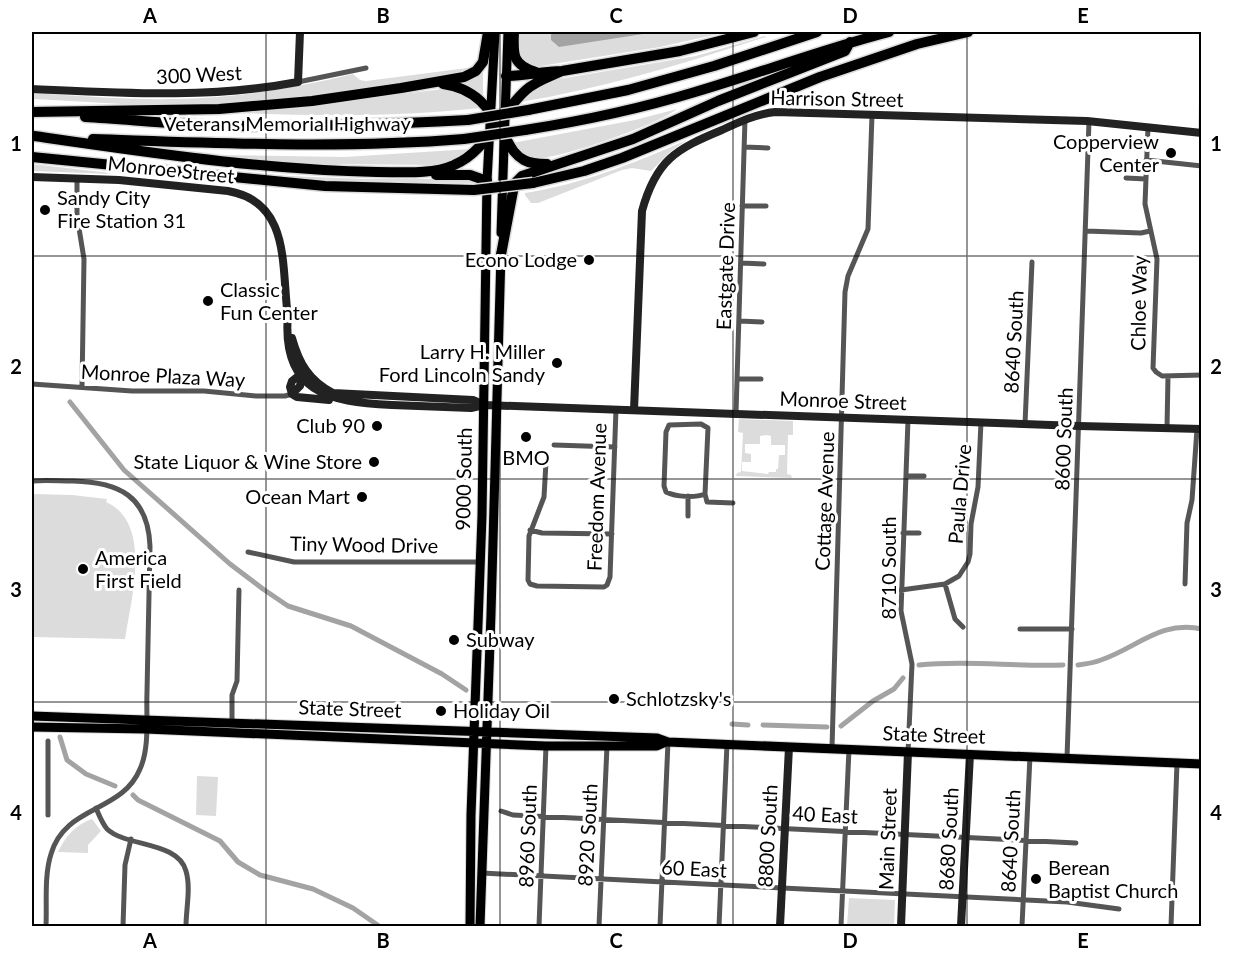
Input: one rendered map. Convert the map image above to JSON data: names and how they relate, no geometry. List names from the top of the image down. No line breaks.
{"streets":{"highway":["Veterans Memorial Highway"],"main road":["9000 South","State Street"],"street":["300 West","Harrison Street","Monroe Street","Eastgate Drive","Chloe Way","8640 South","Monroe Plaza Way","8600 South","Paula Drive","Freedom Avenue","Cottage Avenue","Tiny Wood Drive","8710 South","40 East","8920 South","8960 South","8800 South","Main Street","8680 South","60 East"]},"crossings":[["Harrison Street","Monroe Street"],["Harrison Street","Eastgate Drive"],["Harrison Street","Chloe Way"],["Harrison Street","8600 South"],["Harrison Street","Cottage Avenue"],["Monroe Street","Eastgate Drive"],["Monroe Street","8640 South"],["Monroe Street","8600 South"],["Monroe Street","9000 South"],["Monroe Street","Paula Drive"],["Monroe Street","Freedom Avenue"],["Monroe Street","Cottage Avenue"],["Monroe Street","8710 South"],["8640 South","State Street"],["8640 South","40 East"],["8640 South","60 East"],["8600 South","State Street"],["9000 South","Tiny Wood Drive"],["9000 South","State Street"],["9000 South","60 East"],["Cottage Avenue","State Street"],["8710 South","State Street"],["8710 South","Main Street"],["State Street","8920 South"],["State Street","8960 South"],["State Street","8800 South"],["State Street","Main Street"],["State Street","8680 South"],["40 East","8920 South"],["40 East","8960 South"],["40 East","8800 South"],["40 East","Main Street"],["40 East","8680 South"],["8920 South","60 East"],["8960 South","60 East"],["8800 South","60 East"],["Main Street","60 East"],["8680 South","60 East"]],"places":["Copperview Center","Sandy City Fire Station 31","Econo Lodge","Classic Fun Center","Larry H. Miller Ford Lincoln Sandy","Club 90","BMO","State Liquor & Wine Store","Ocean Mart","America First Field","Subway","Schlotzsky's","Holiday Oil","Berean Baptist Church"],"grid":{"columns":["A","B","C","D","E"],"rows":["1","2","3","4"]}}
